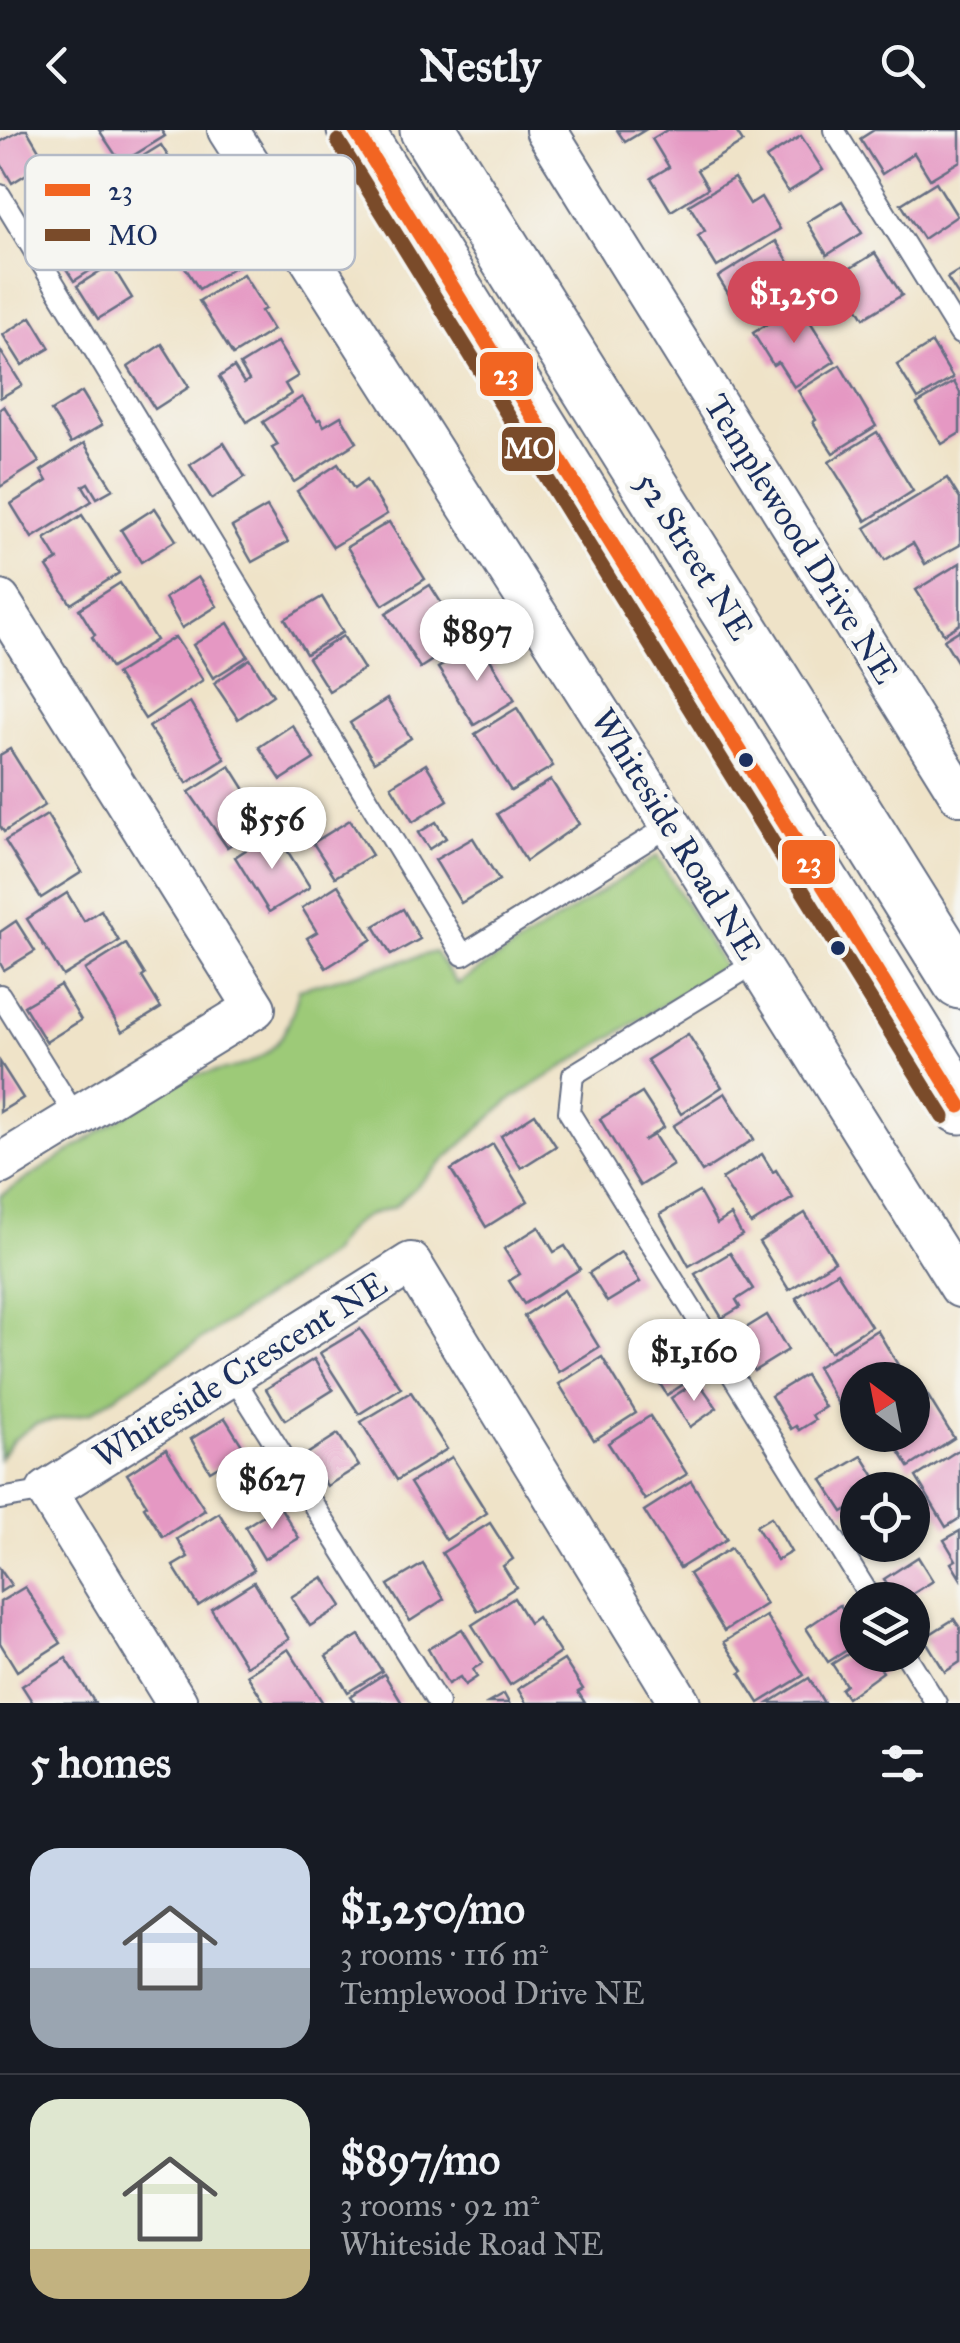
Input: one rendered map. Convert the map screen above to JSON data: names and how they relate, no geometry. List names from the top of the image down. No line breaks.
{"streets":{"main road":["52 Street NE"],"street":["Templewood Drive NE","Whiteside Road NE","Whiteside Crescent NE"]},"lines":["transit line 23","transit line MO"],"legend":["23","MO"],"north":"top left","page":{"header":"Nestly","price":["$1,250","$897","$556","$1,160","$627"],"heading":"5 homes","list":[{"name":"$1,250/mo","note":"3 rooms · 116 m² · Templewood Drive NE"},{"name":"$897/mo","note":"3 rooms · 92 m² · Whiteside Road NE"}]}}
